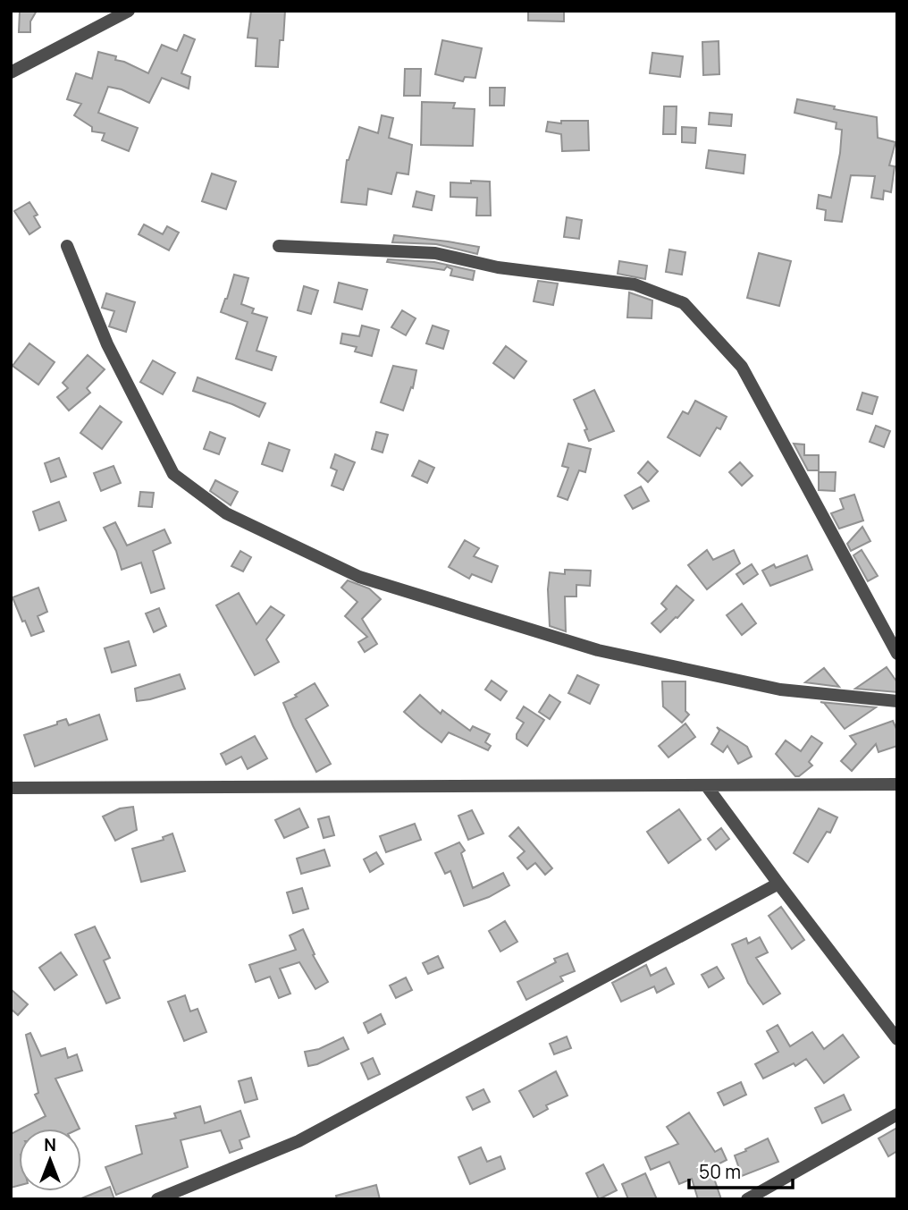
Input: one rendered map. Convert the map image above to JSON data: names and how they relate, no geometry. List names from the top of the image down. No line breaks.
{"scale_bar":"50 m","north":"top"}
